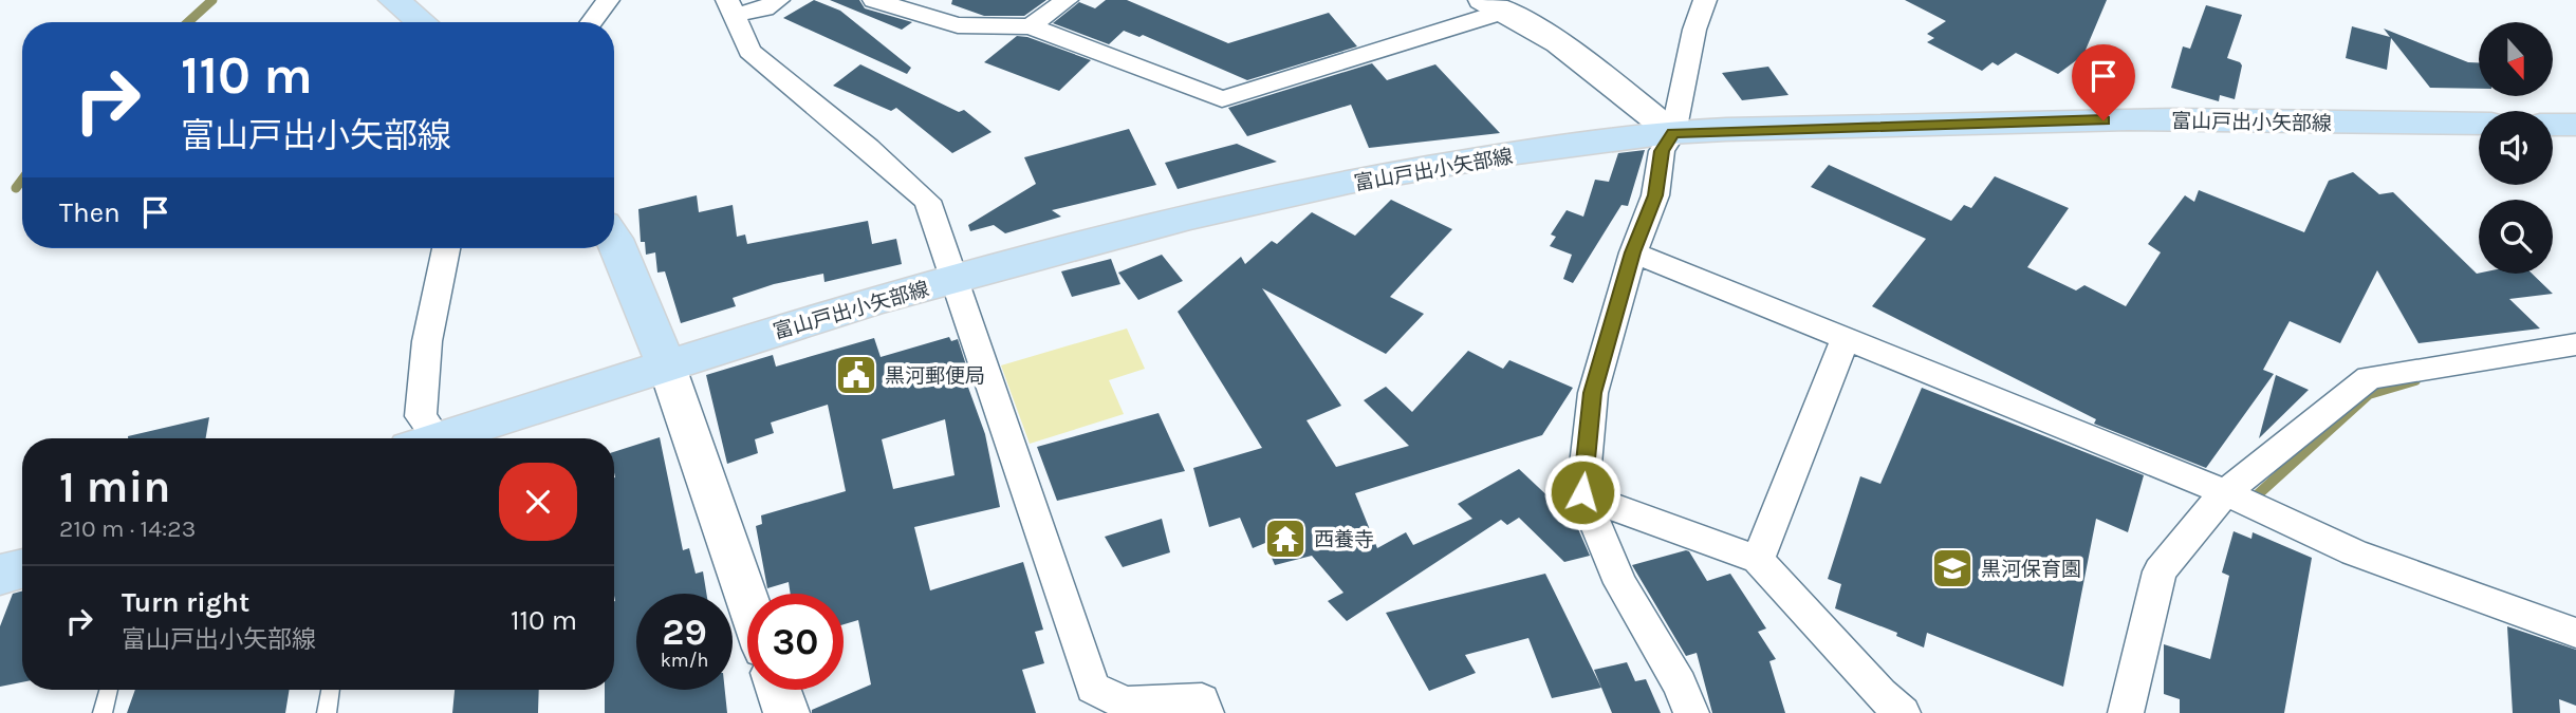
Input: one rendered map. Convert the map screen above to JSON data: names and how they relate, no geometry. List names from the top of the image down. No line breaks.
{"streets":{"main road":["富山戸出小矢部線"]},"places":{"public building":["黒河郵便局"],"temple":["西養寺"],"school or university":["黒河保育園"]},"north":"bottom","page":{"turn":["110 m","富山戸出小矢部線"],"then":"Then","heading":["1 min","210 m · 14:23"],"list":[{"name":"Turn right","note":"富山戸出小矢部線","value":"110 m"}],"speed":"29 km/h","limit":"30"}}
